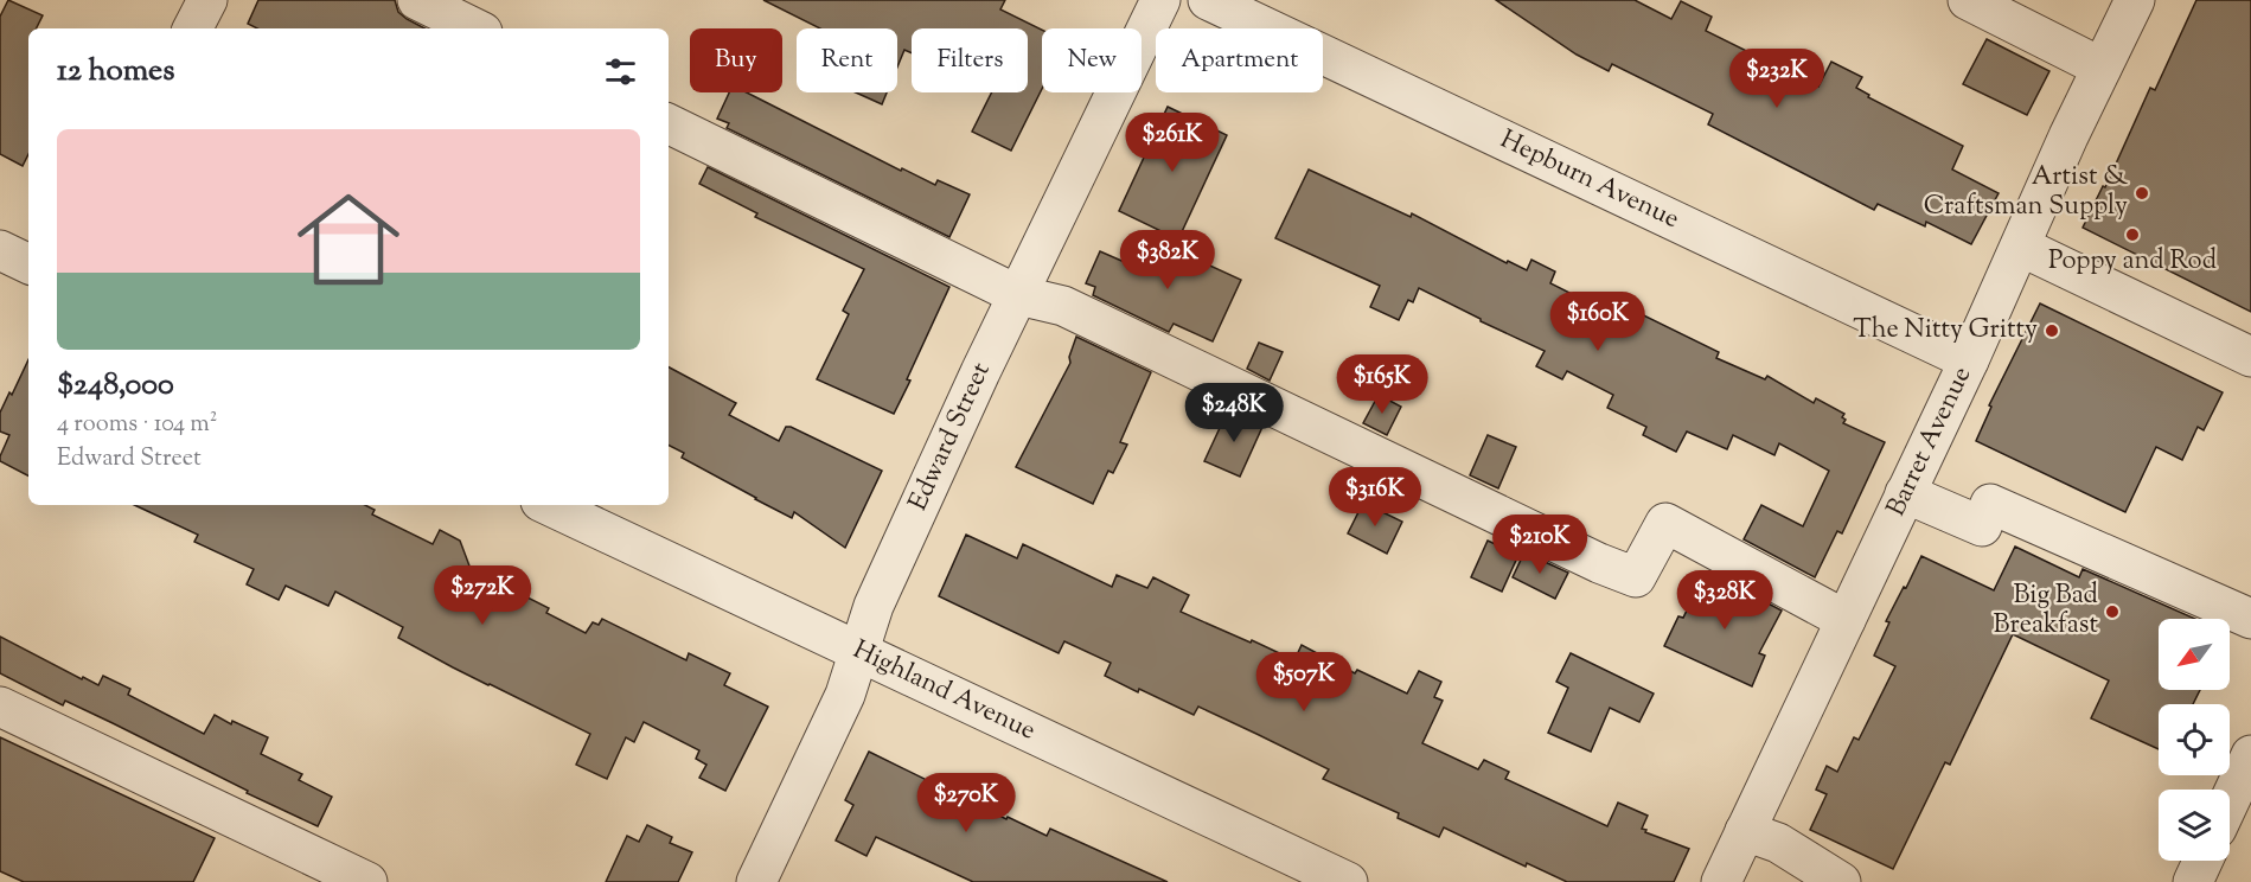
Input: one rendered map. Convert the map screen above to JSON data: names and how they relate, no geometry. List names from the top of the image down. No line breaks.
{"streets":{"street":["Hepburn Avenue","Edward Street","Barret Avenue","Highland Avenue"]},"crossings":[["Hepburn Avenue","Barret Avenue"],["Edward Street","Highland Avenue"]],"places":["Artist & Craftsman Supply","Poppy and Rod","The Nitty Gritty","Big Bad Breakfast"],"north":"bottom left","page":{"chip":["Buy","Rent","Filters","New","Apartment"],"heading":"12 homes","price":["$232K","$261K","$382K","$160K","$165K","$248K","$316K","$210K","$272K","$328K","$507K","$270K"],"list":[{"name":"$248,000","note":"4 rooms · 104 m² · Edward Street"}]}}
